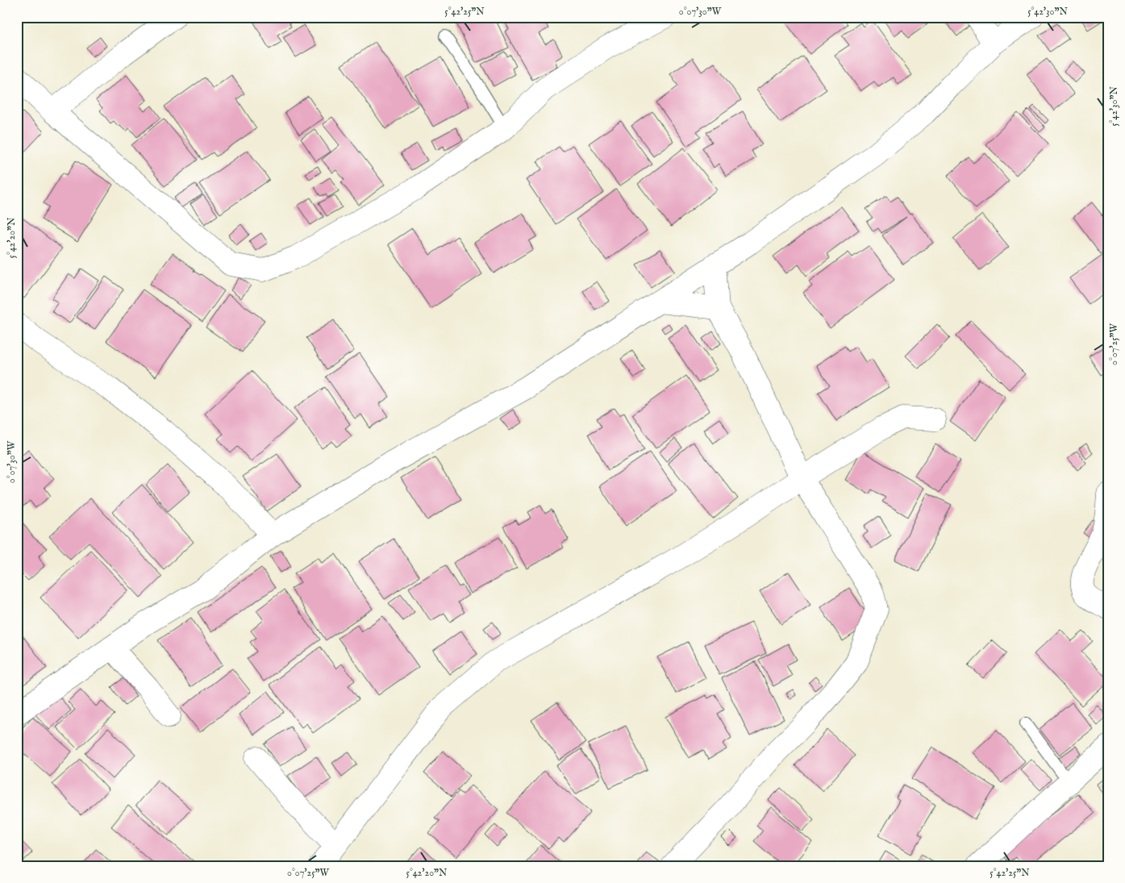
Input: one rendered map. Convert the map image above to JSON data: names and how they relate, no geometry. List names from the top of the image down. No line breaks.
{"coordinates":["5°42'25\"N","0°07'30\"W","5°42'30\"N","5°42'20\"N","0°07'25\"W"]}
